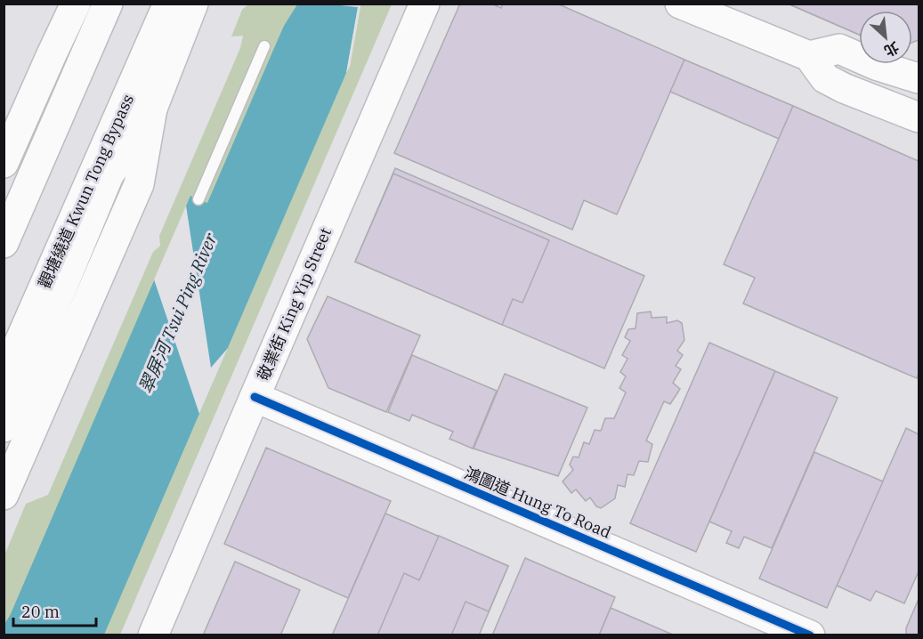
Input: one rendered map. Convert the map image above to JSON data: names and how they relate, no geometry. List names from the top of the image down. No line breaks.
{"streets":{"main road":["觀塘繞道 Kwun Tong Bypass","敬業街 King Yip Street","鴻圖道 Hung To Road"]},"crossings":[["敬業街 King Yip Street","鴻圖道 Hung To Road"]],"water":["翠屏河 Tsui Ping River"],"scale_bar":"20 m","north":"bottom right"}
